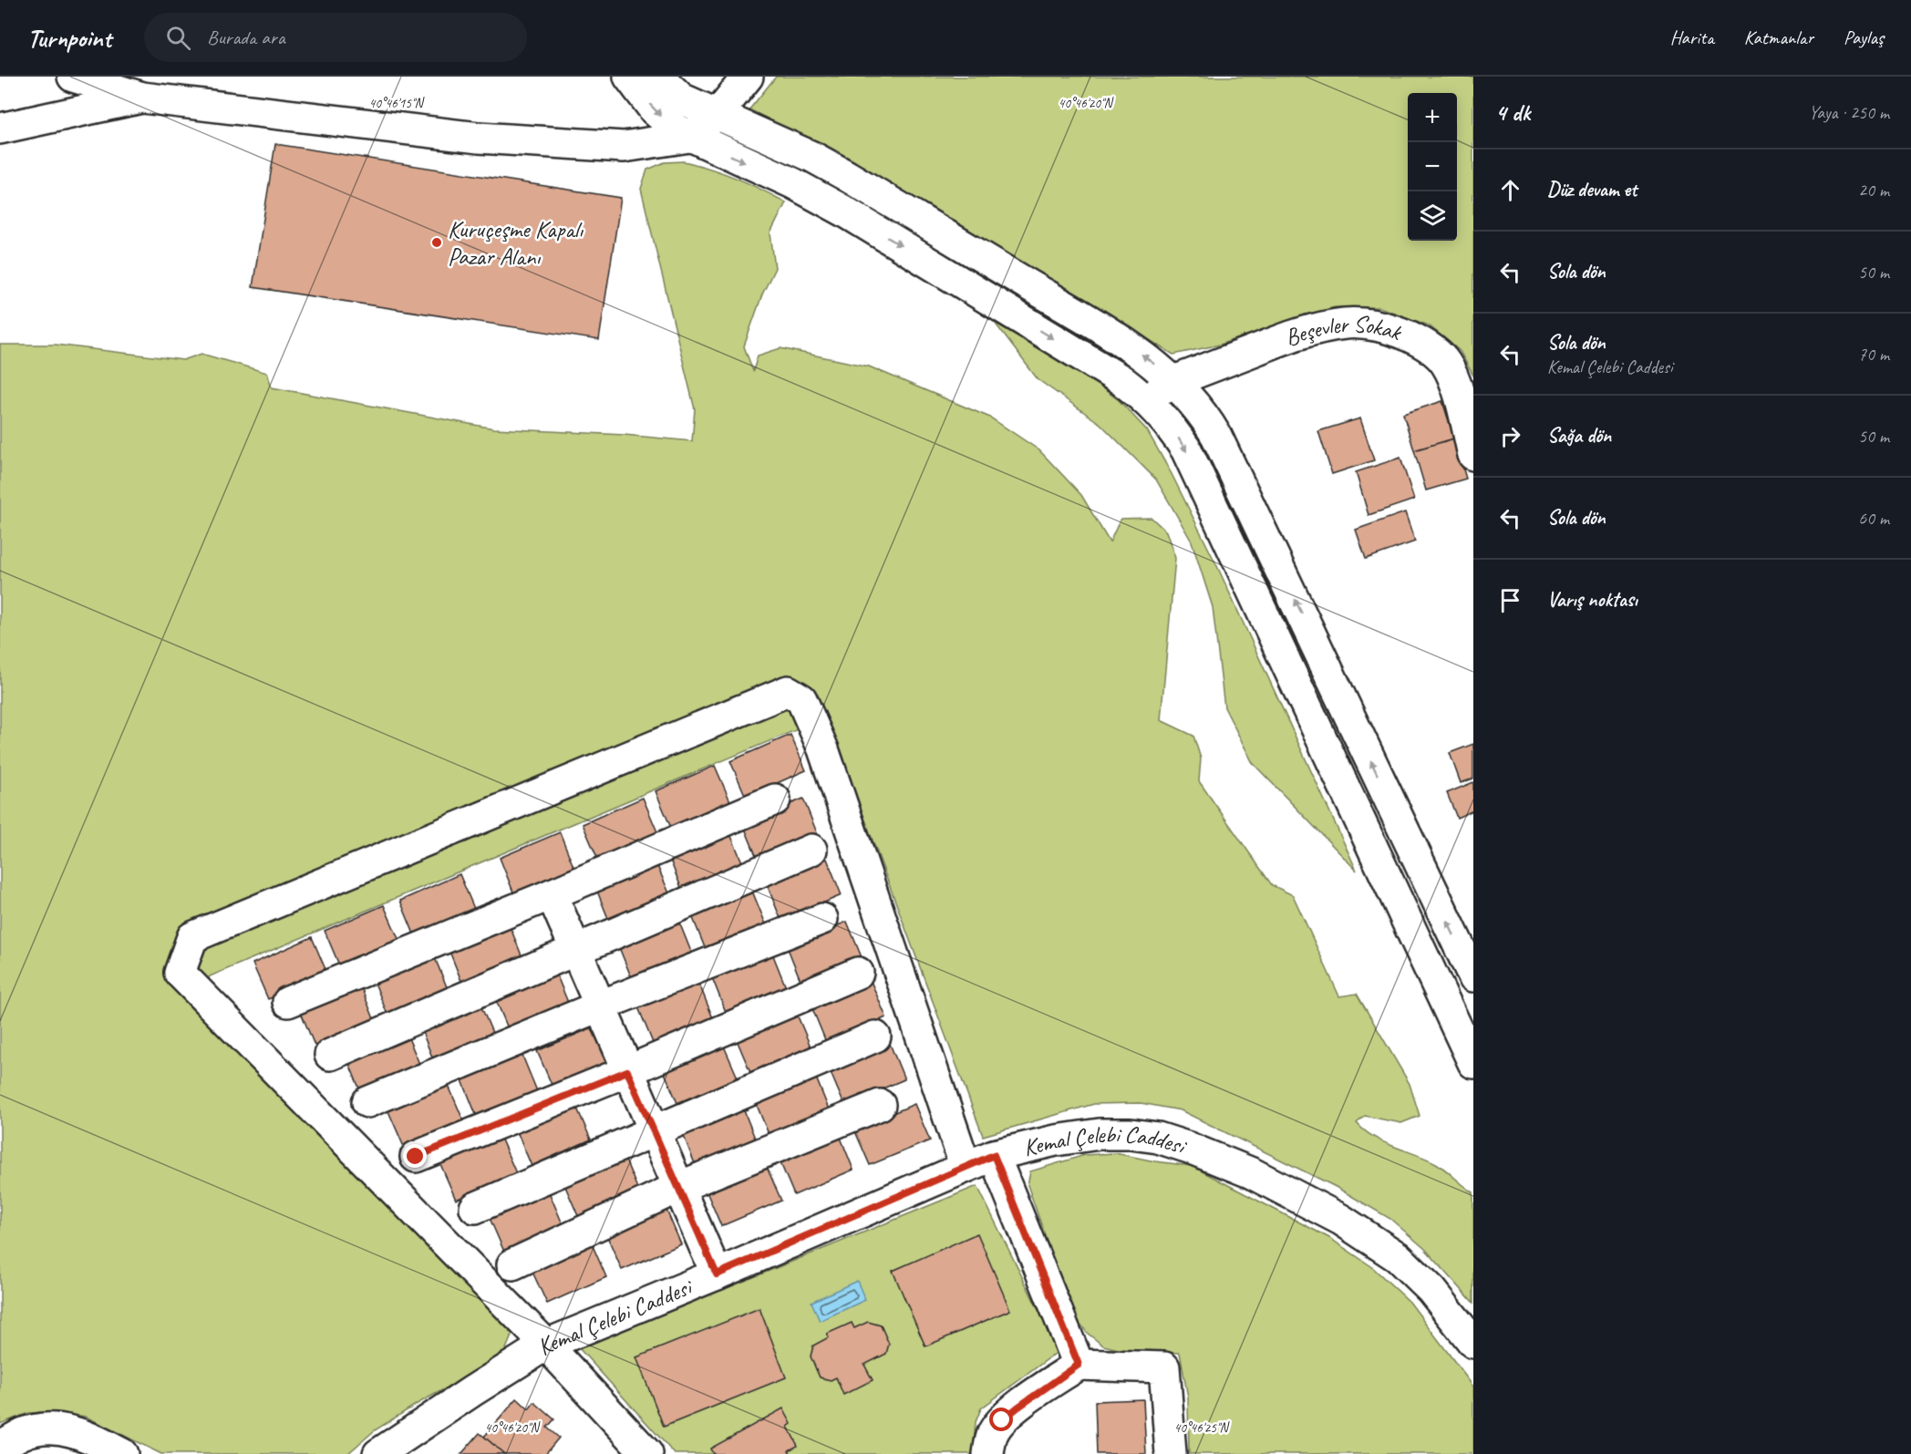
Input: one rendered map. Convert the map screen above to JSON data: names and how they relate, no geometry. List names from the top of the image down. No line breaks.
{"streets":{"street":["Beşevler Sokak","Kemal Çelebi Caddesi"]},"places":["Kuruçeşme Kapalı Pazar Alanı"],"page":{"header":"Turnpoint","search":"Burada ara","nav":["Harita","Katmanlar","Paylaş"],"heading":["4 dk","Yaya · 250 m"],"map_buttons":["+","−"],"list":[["Düz devam et","20 m"],["Sola dön","50 m"],["Sola dön","Kemal Çelebi Caddesi","70 m"],["Sağa dön","50 m"],["Sola dön","60 m"],"Varış noktası"]},"coordinates":["40°46'15\"N","40°46'20\"N","40°46'25\"N"]}
